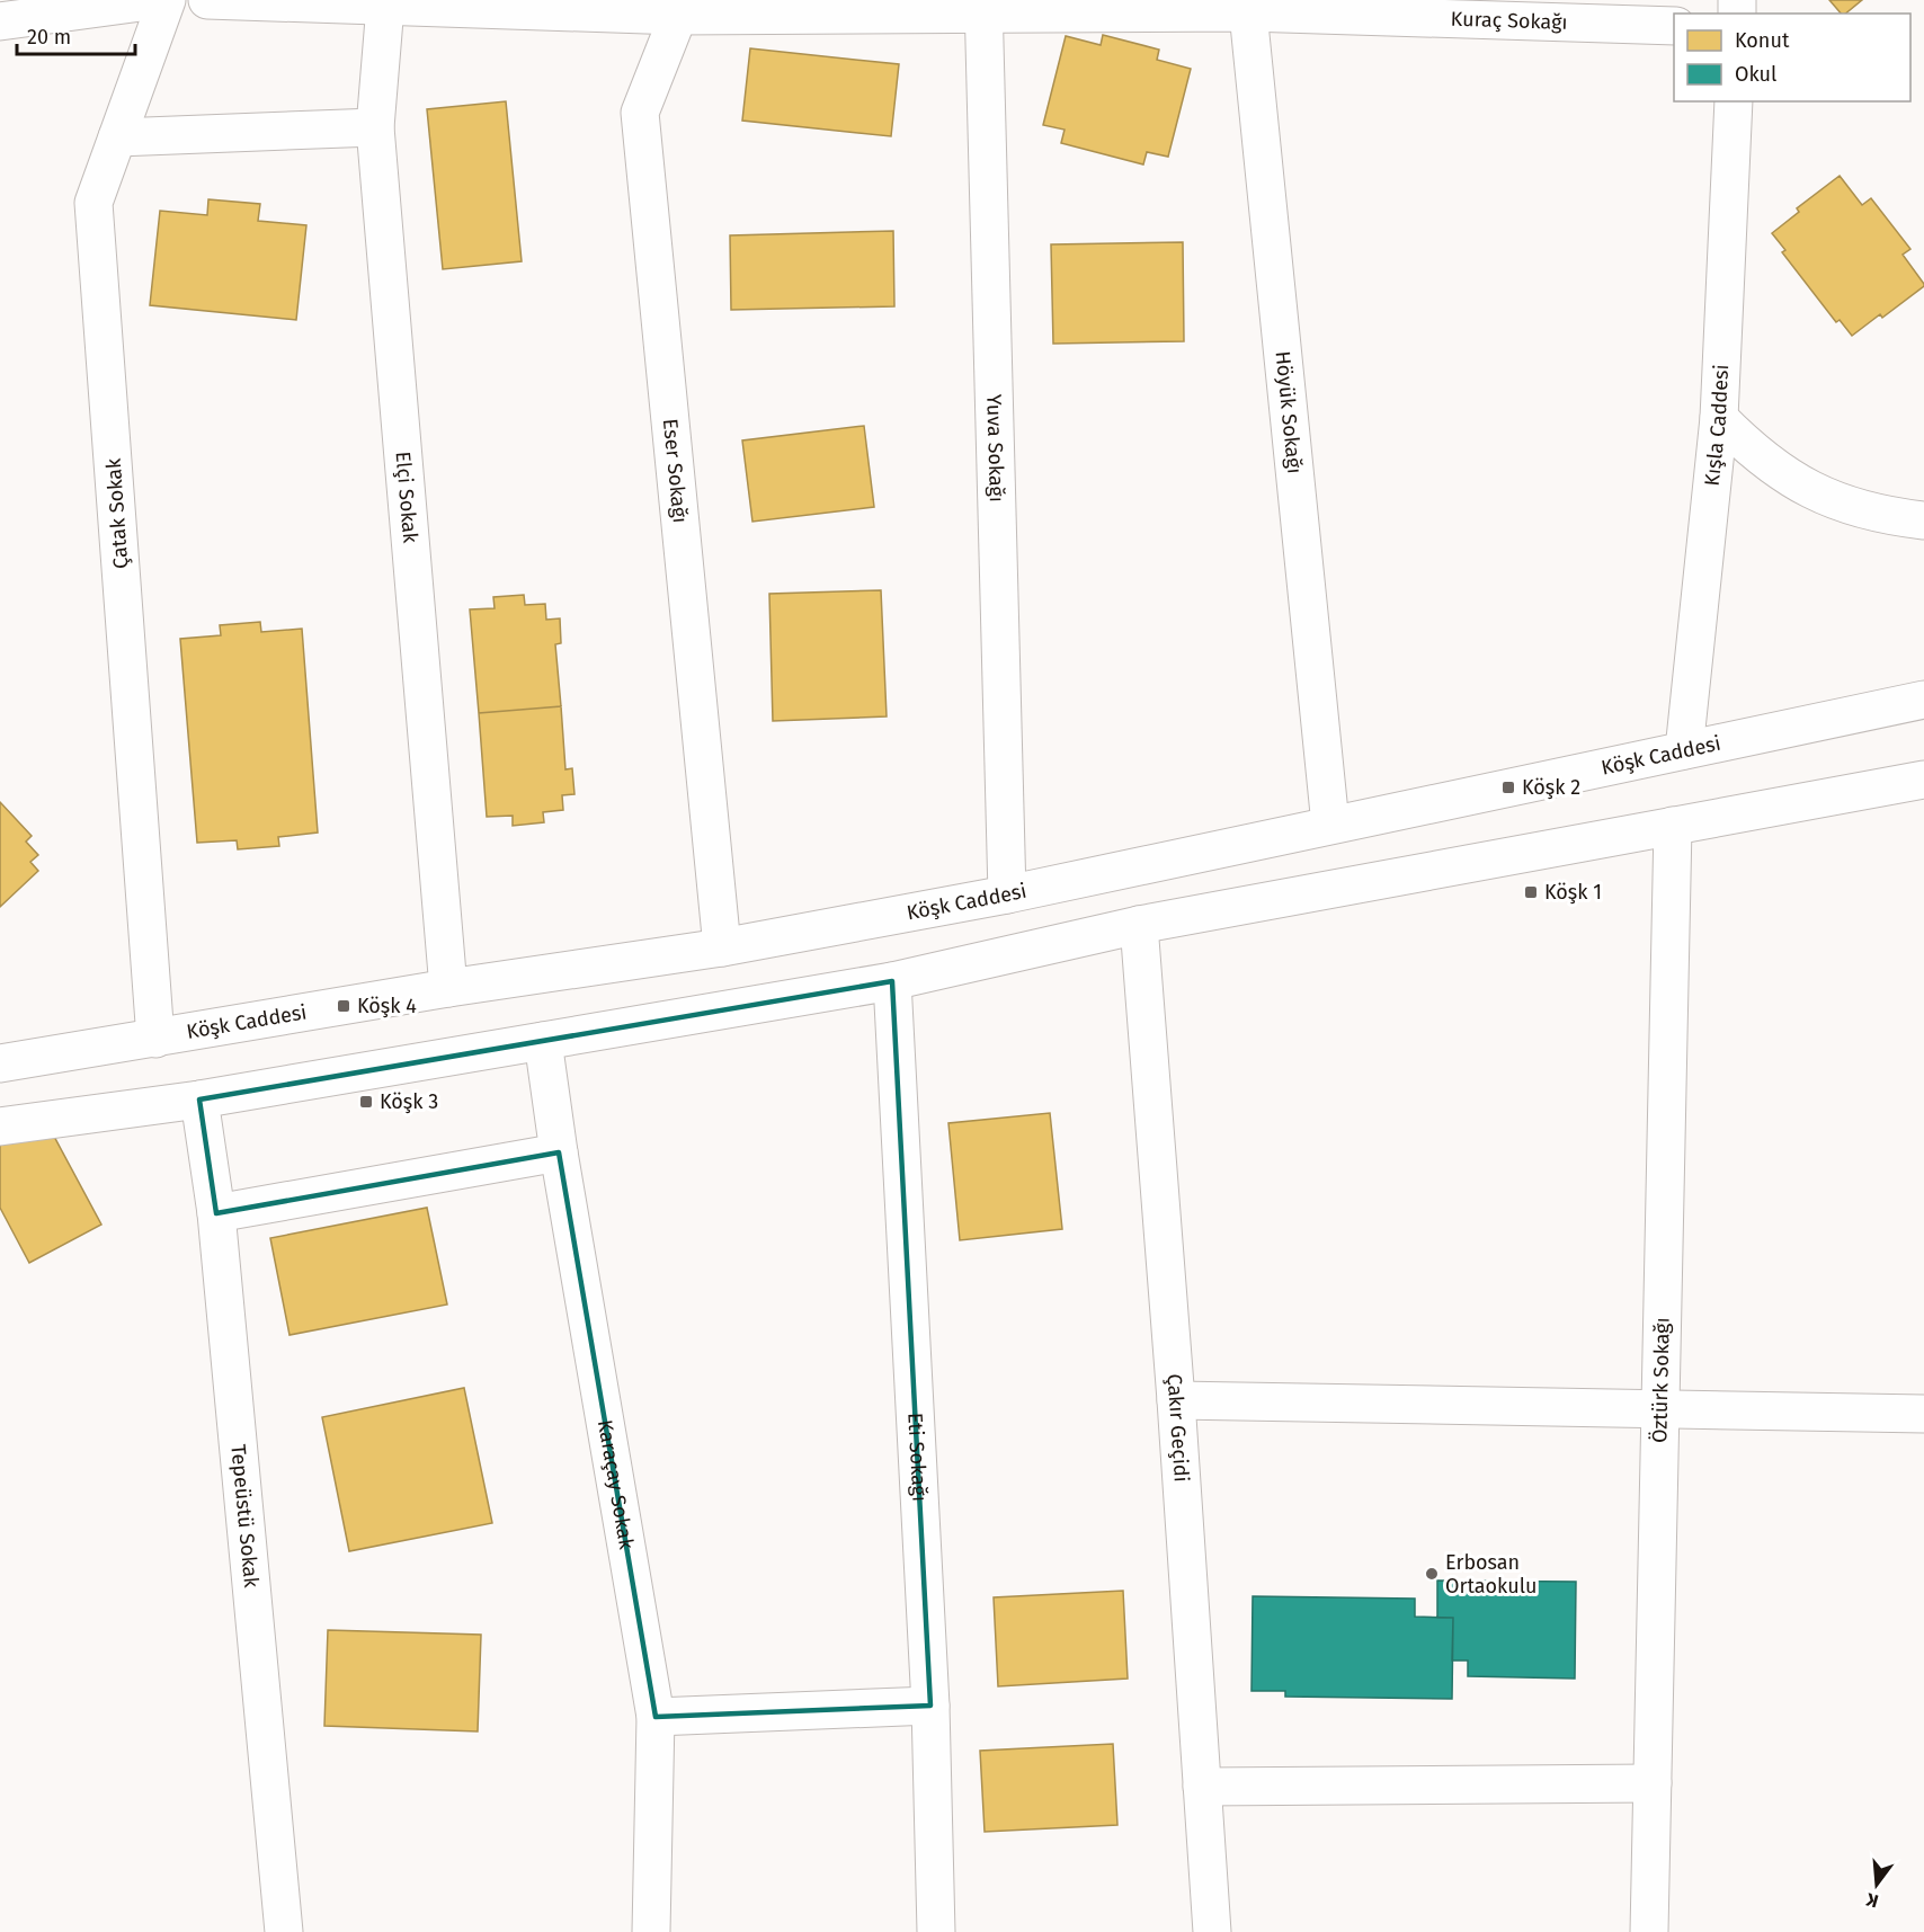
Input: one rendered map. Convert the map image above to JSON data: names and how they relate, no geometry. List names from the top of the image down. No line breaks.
{"streets":{"street":["Kuraç Sokağı","Höyük Sokağı","Kışla Caddesi","Yuva Sokağı","Eser Sokağı","Elçi Sokak","Çatak Sokak","Köşk Caddesi","Öztürk Sokağı","Çakır Geçidi","Eti Sokağı","Karaçay Sokak","Tepeüstü Sokak"]},"crossings":[["Kuraç Sokağı","Höyük Sokağı"],["Kuraç Sokağı","Yuva Sokağı"],["Kuraç Sokağı","Eser Sokağı"],["Kuraç Sokağı","Elçi Sokak"],["Höyük Sokağı","Köşk Caddesi"],["Kışla Caddesi","Köşk Caddesi"],["Yuva Sokağı","Köşk Caddesi"],["Eser Sokağı","Köşk Caddesi"],["Elçi Sokak","Köşk Caddesi"],["Çatak Sokak","Köşk Caddesi"]],"places":{"transit":["Köşk 2","Köşk 1","Köşk 4","Köşk 3"],"other":["Erbosan Ortaokulu"]},"legend":["Konut","Okul"],"scale_bar":"20 m","north":"bottom"}
